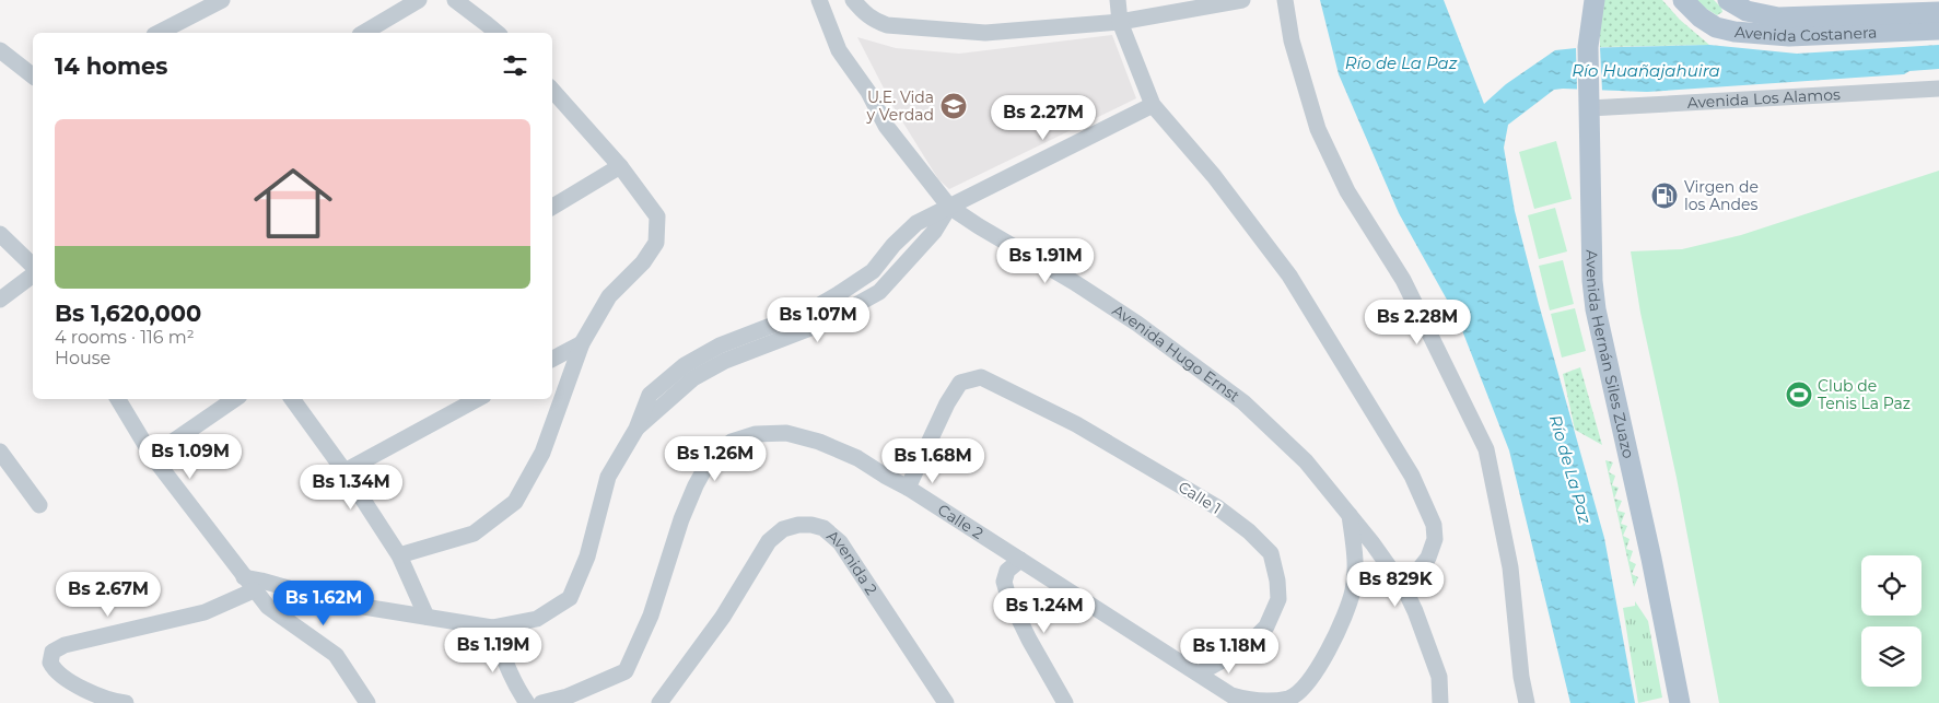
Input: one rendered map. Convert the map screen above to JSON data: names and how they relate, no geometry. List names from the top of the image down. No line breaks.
{"streets":{"main road":["Avenida Costanera","Avenida Hernán Siles Zuazo"],"street":["Avenida Los Alamos","Avenida Hugo Ernst","Calle 1","Calle 2","Avenida 2"]},"crossings":[["Avenida Los Alamos","Avenida Hernán Siles Zuazo"],["Avenida Hugo Ernst","Calle 2"],["Calle 1","Calle 2"]],"water":["Río de La Paz","Río Huañajahuira"],"places":{"school or university":["U.E. Vida y Verdad"],"fuel station":["Virgen de los Andes"],"sports":["Club de Tenis La Paz"]},"page":{"heading":"14 homes","price":["Bs 2.27M","Bs 1.91M","Bs 1.07M","Bs 2.28M","Bs 1.09M","Bs 1.26M","Bs 1.68M","Bs 1.34M","Bs 829K","Bs 2.67M","Bs 1.62M","Bs 1.24M","Bs 1.19M","Bs 1.18M"],"list":[{"name":"Bs 1,620,000","note":"4 rooms · 116 m² · House"}]}}
